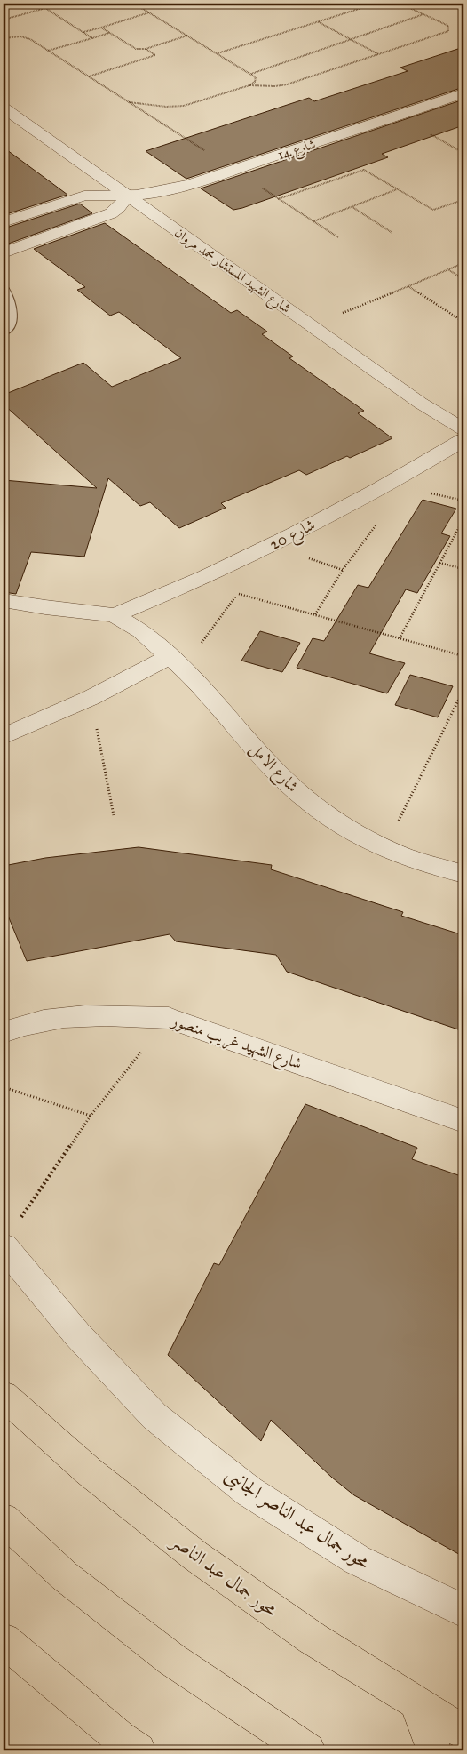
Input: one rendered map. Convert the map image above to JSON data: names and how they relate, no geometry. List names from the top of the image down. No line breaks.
{"streets":{"main road":["محور جمال عبد الناصر"],"street":["شارع 14","شارع الشهيد المستشار محمد مروان","شارع 20","شارع الامل","شارع الشهيد غريب منصور","محور جمال عبد الناصر الجانبى"]},"crossings":[["شارع 14","شارع الشهيد المستشار محمد مروان"],["شارع 20","شارع الامل"]]}
